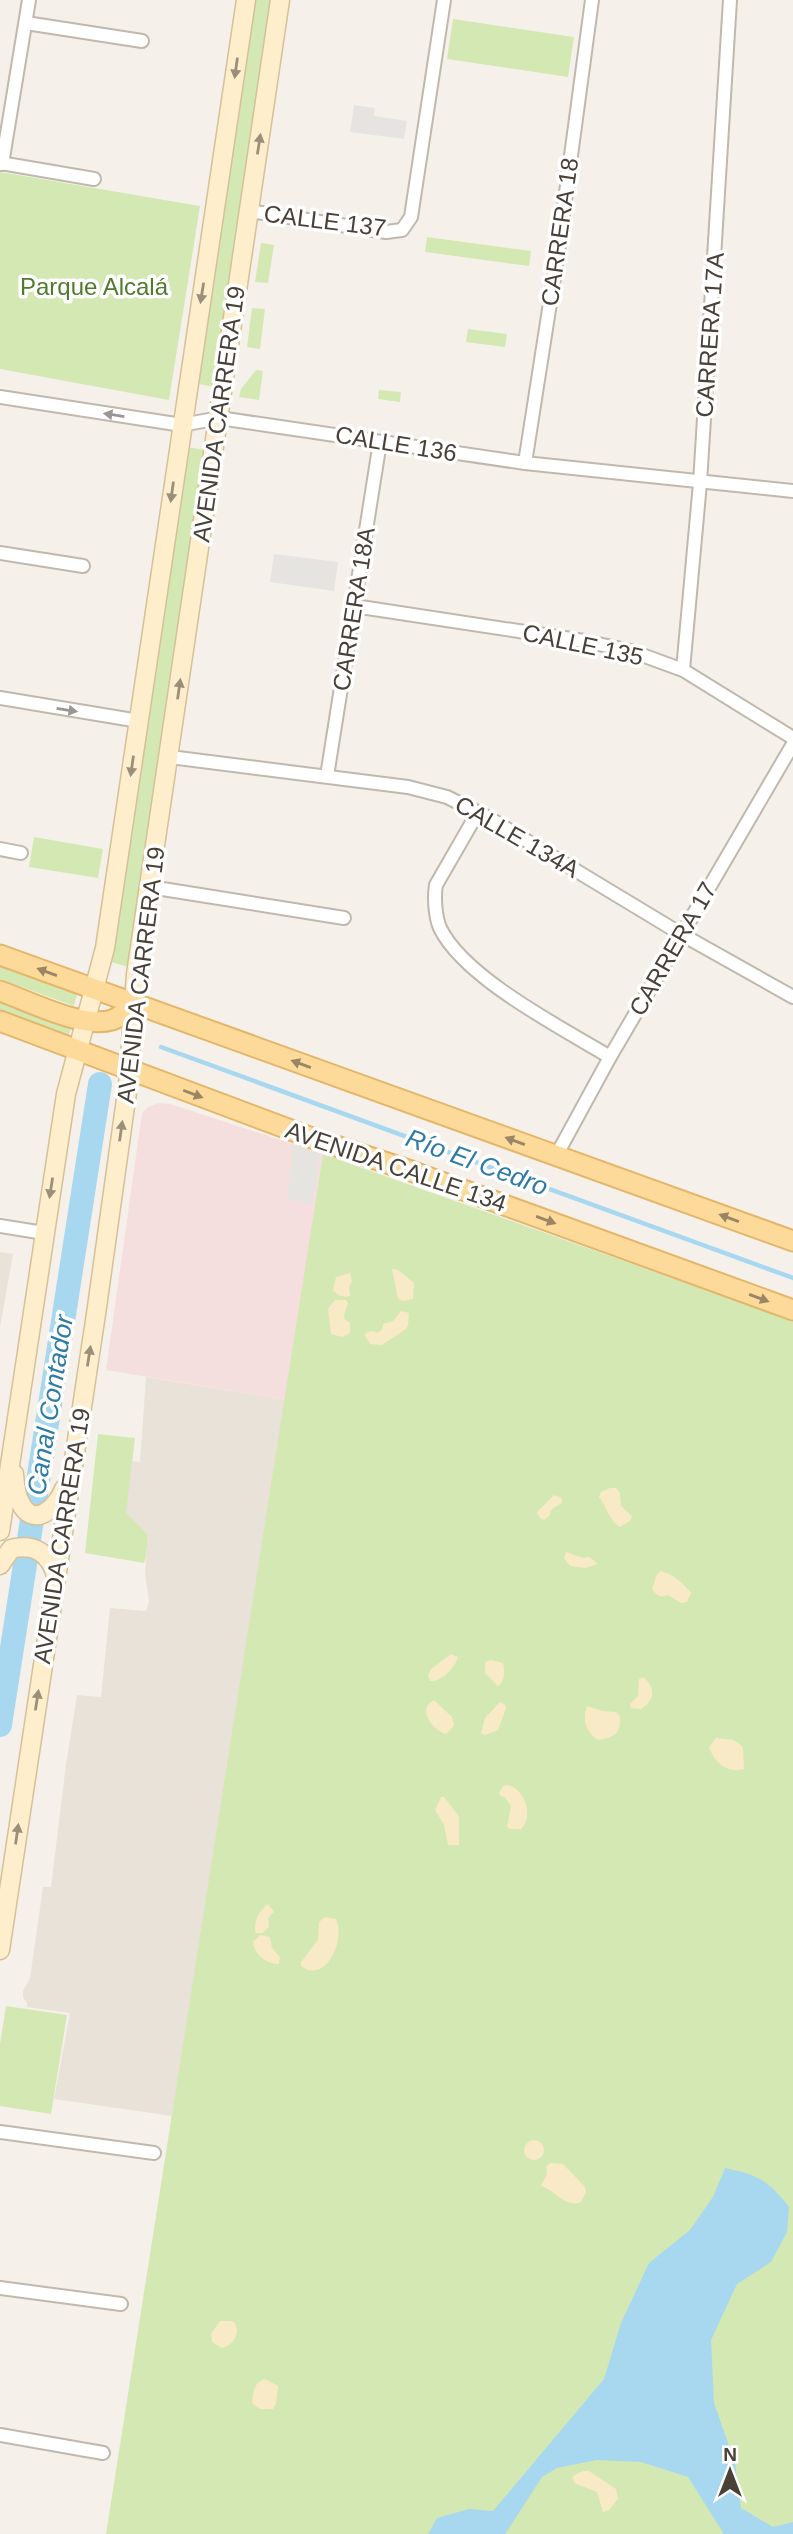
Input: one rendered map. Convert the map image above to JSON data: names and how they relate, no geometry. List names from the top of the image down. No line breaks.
{"streets":{"main road":["AVENIDA CARRERA 19","AVENIDA CALLE 134"],"street":["CALLE 137","CARRERA 18","CARRERA 17A","CALLE 136","CARRERA 18A","CALLE 135","CALLE 134A","CARRERA 17"]},"crossings":[["CALLE 137","AVENIDA CARRERA 19"],["CARRERA 18","CALLE 136"],["CARRERA 17A","CALLE 136"],["CARRERA 17A","CALLE 135"],["AVENIDA CARRERA 19","CALLE 136"],["AVENIDA CARRERA 19","CALLE 134A"],["AVENIDA CARRERA 19","AVENIDA CALLE 134"],["CALLE 136","CARRERA 18A"],["CARRERA 18A","CALLE 135"],["CARRERA 18A","CALLE 134A"],["CALLE 134A","CARRERA 17"]],"water":["Río El Cedro","Canal Contador"],"parks":["Parque Alcalá"],"north":"top"}
